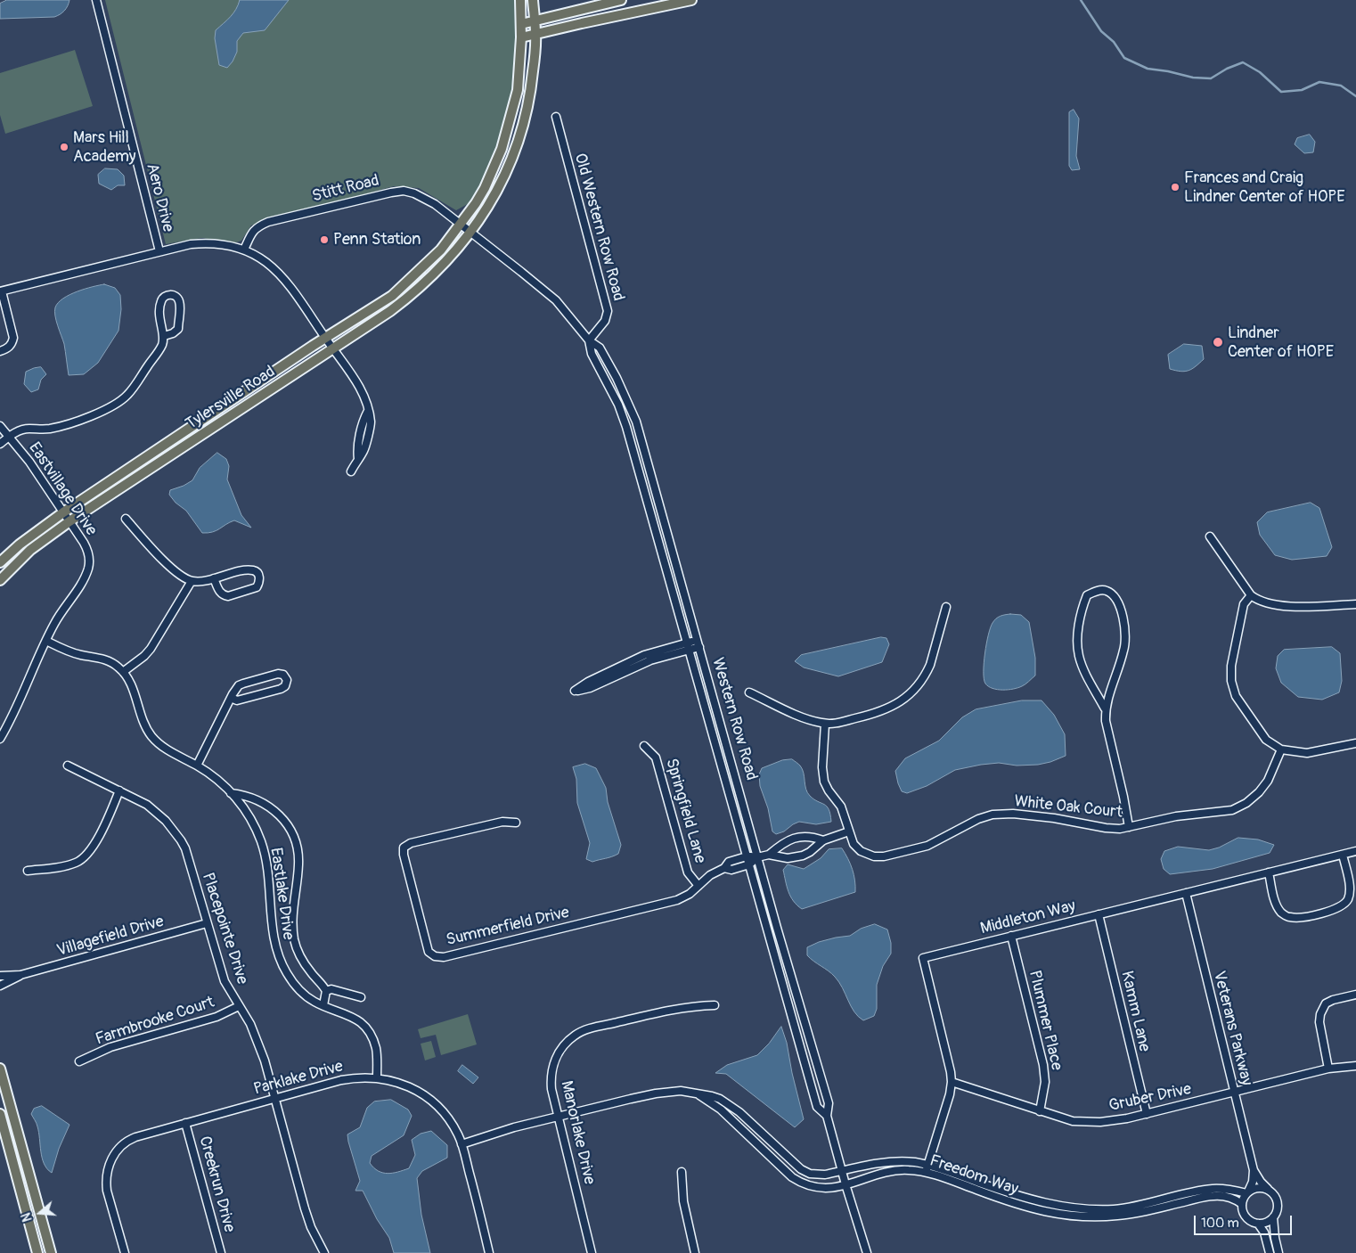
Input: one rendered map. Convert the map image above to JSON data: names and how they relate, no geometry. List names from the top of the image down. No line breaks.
{"streets":{"main road":["Tylersville Road"],"street":["Stitt Road","Aero Drive","Old Western Row Road","Eastvillage Drive","Western Row Road","White Oak Court","Springfield Lane","Eastlake Drive","Middleton Way","Summerfield Drive","Placepointe Drive","Villagefield Drive","Kamm Lane","Plummer Place","Farmbrooke Court","Veterans Parkway","Parklake Drive","Gruber Drive","Manorlake Drive","Freedom Way","Creekrun Drive"]},"crossings":[["Stitt Road","Aero Drive"],["Stitt Road","Tylersville Road"],["Stitt Road","Western Row Road"],["Aero Drive","Tylersville Road"],["Old Western Row Road","Western Row Road"],["Tylersville Road","Eastvillage Drive"],["Tylersville Road","Western Row Road"],["Eastvillage Drive","Eastlake Drive"],["Western Row Road","Summerfield Drive"],["Western Row Road","Freedom Way"],["Springfield Lane","Summerfield Drive"],["Eastlake Drive","Parklake Drive"],["Middleton Way","Kamm Lane"],["Middleton Way","Plummer Place"],["Middleton Way","Veterans Parkway"],["Middleton Way","Gruber Drive"],["Middleton Way","Freedom Way"],["Placepointe Drive","Villagefield Drive"],["Placepointe Drive","Farmbrooke Court"],["Placepointe Drive","Parklake Drive"],["Kamm Lane","Gruber Drive"],["Plummer Place","Gruber Drive"],["Veterans Parkway","Gruber Drive"],["Veterans Parkway","Freedom Way"],["Parklake Drive","Freedom Way"],["Parklake Drive","Creekrun Drive"],["Manorlake Drive","Freedom Way"]],"places":["Mars Hill Academy","Frances and Craig Lindner Center of HOPE","Penn Station","Lindner Center of HOPE"],"scale_bar":"100 m","north":"left"}
